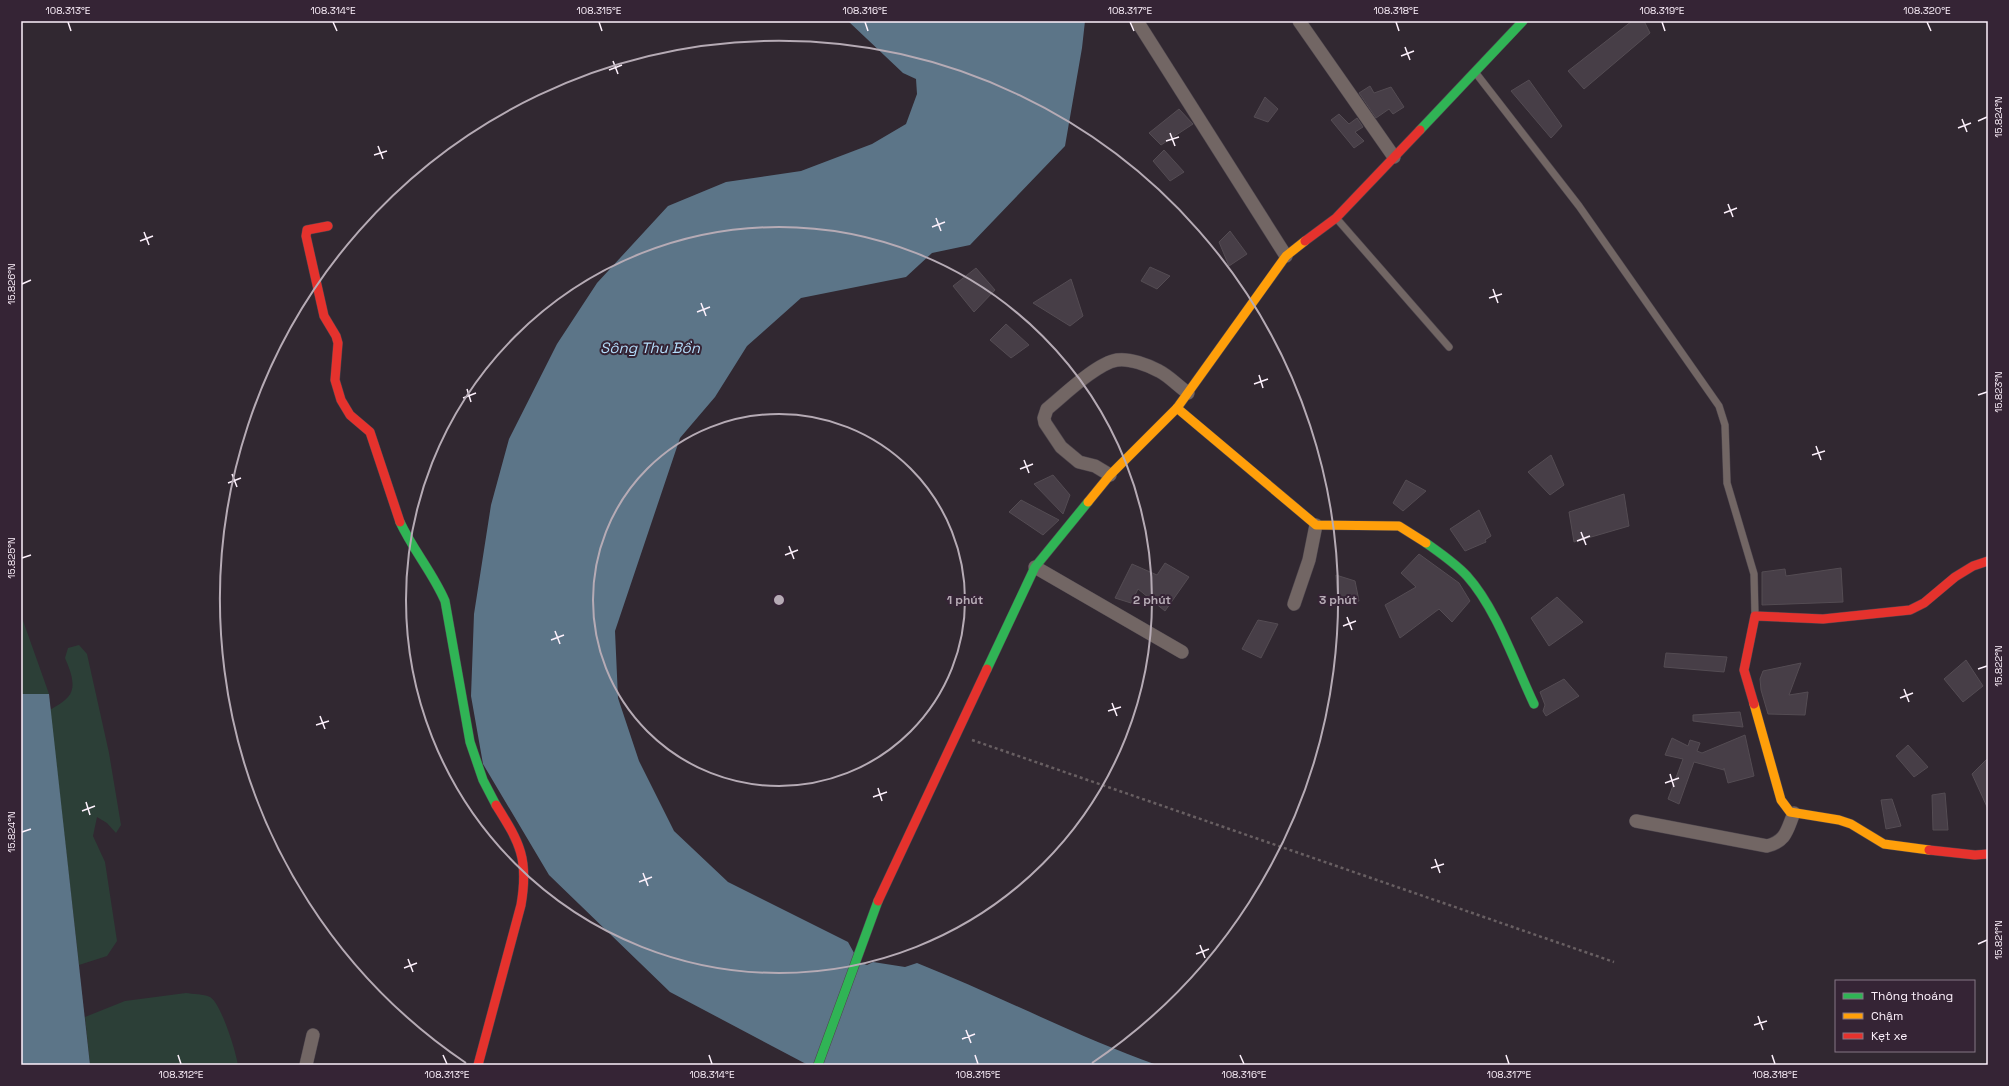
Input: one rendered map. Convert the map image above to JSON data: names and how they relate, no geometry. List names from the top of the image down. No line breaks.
{"water":["Sông Thu Bồn"],"legend":["Thông thoáng","Chậm","Kẹt xe"],"coordinates":["108.313°E","108.314°E","108.315°E","108.316°E","108.317°E","108.318°E","108.319°E","108.320°E","15.824°N","15.826°N","15.823°N","15.825°N","15.822°N","15.821°N","108.312°E"],"rings":["1 phút","2 phút","3 phút"]}
